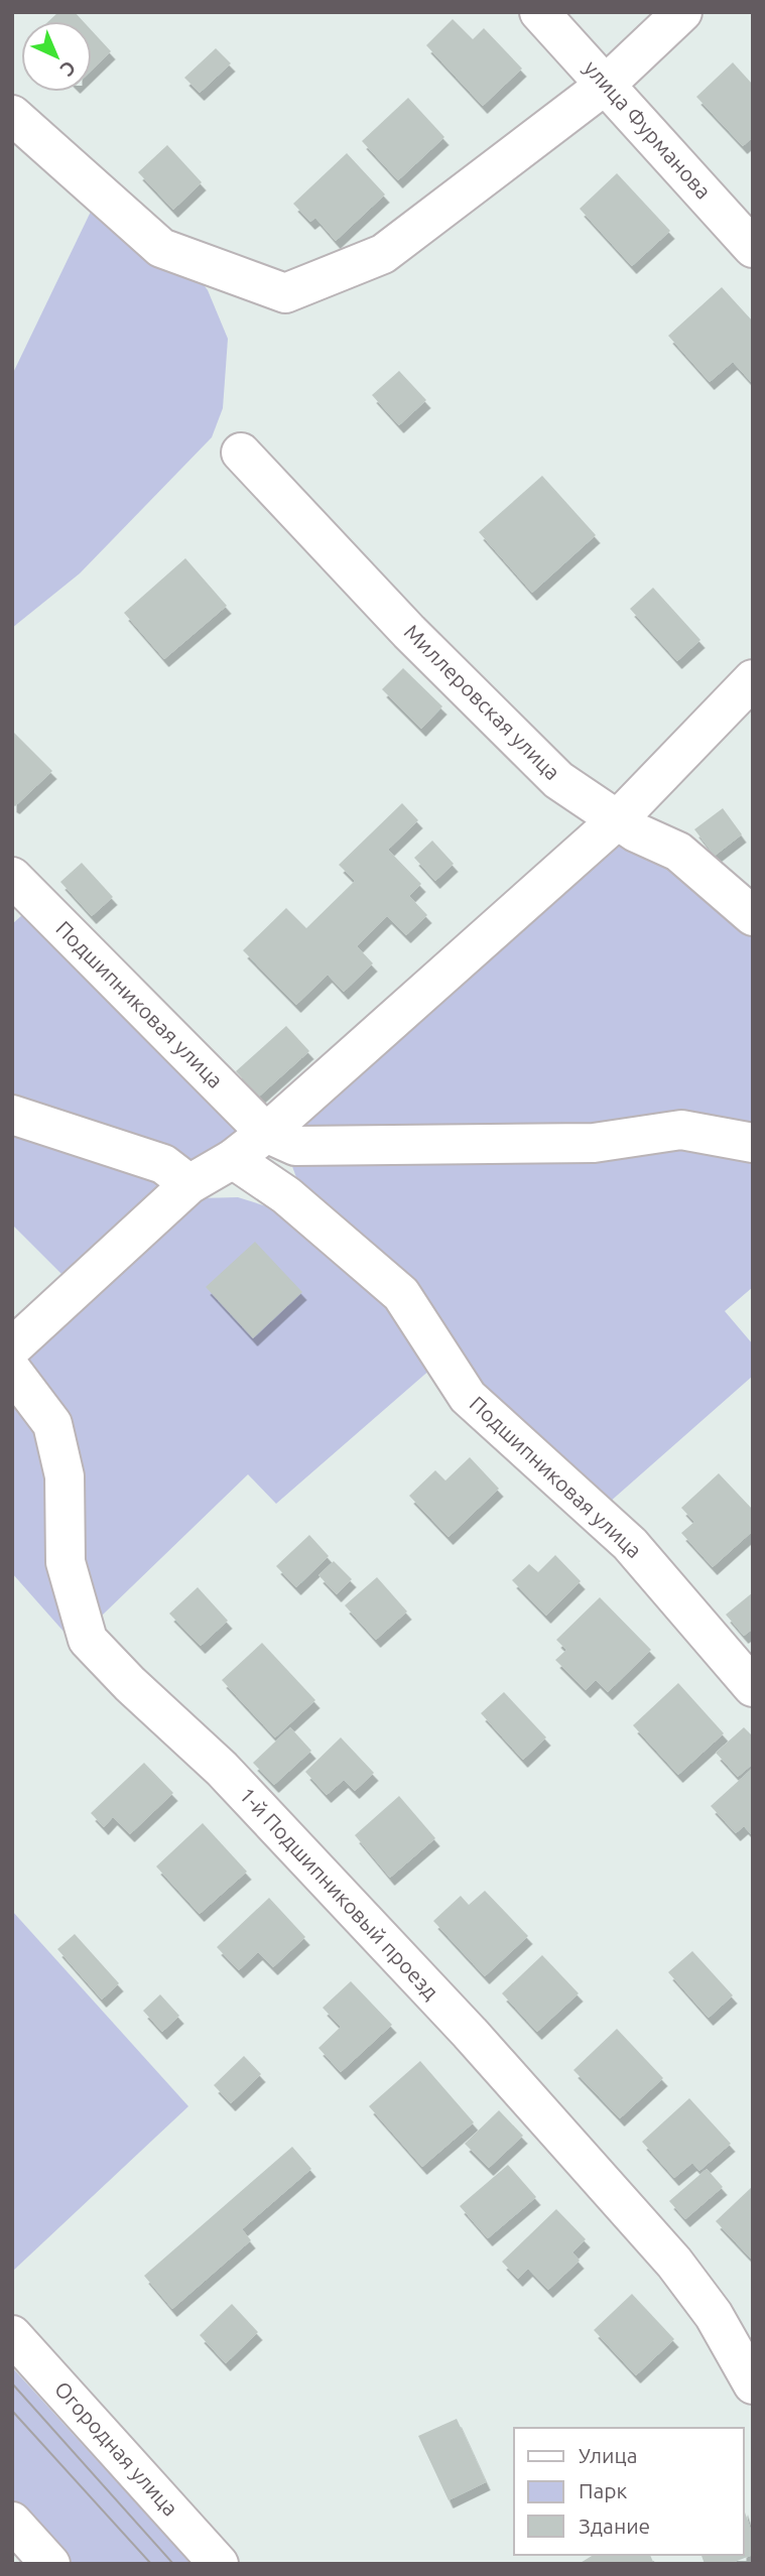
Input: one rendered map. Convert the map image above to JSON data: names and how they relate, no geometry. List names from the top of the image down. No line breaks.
{"streets":{"street":["улица Фурманова","Миллеровская улица","Подшипниковая улица","1-й Подшипниковый проезд","Огородная улица"]},"legend":["Улица","Парк","Здание"],"north":"bottom right"}
